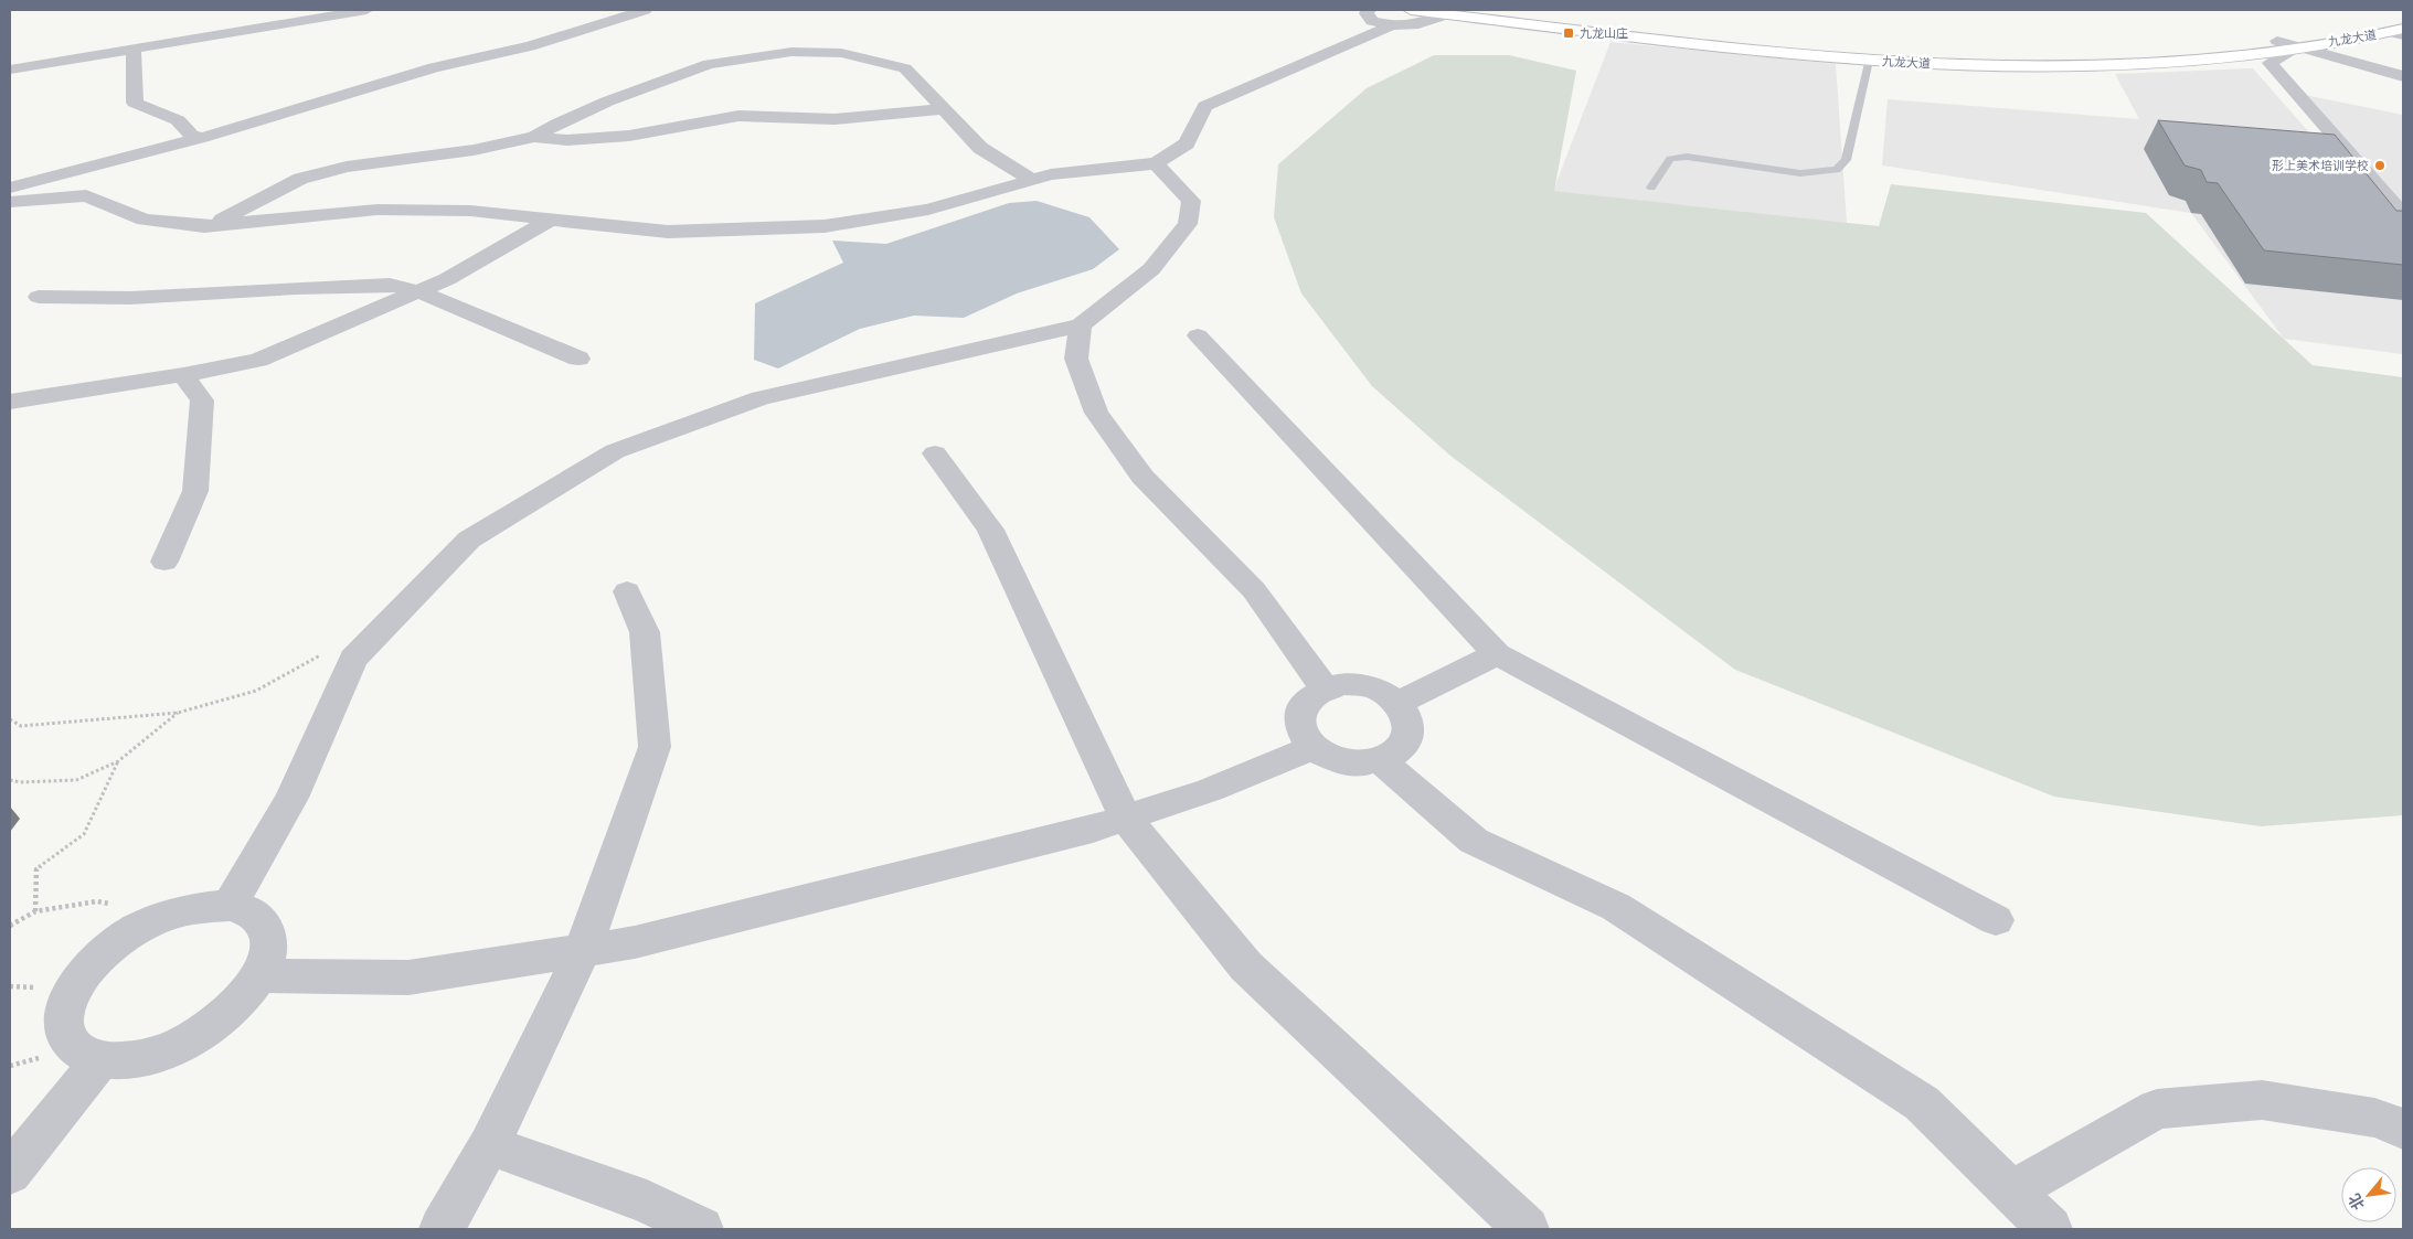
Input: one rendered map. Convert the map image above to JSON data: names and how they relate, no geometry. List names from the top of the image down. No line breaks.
{"streets":{"main road":["九龙大道"]},"places":{"transit":["九龙山庄"],"other":["形上美术培训学校"]},"north":"bottom left"}
